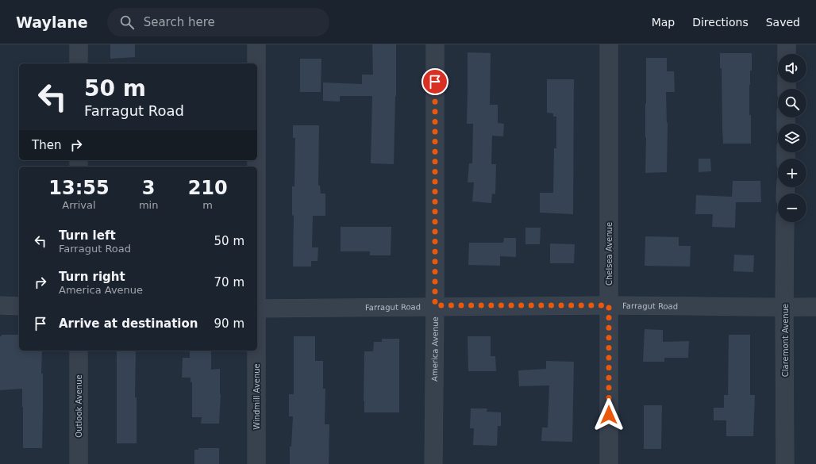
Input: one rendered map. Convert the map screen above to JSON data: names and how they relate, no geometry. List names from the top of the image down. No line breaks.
{"streets":{"street":["Chelsea Avenue","Farragut Road","Claremont Avenue","America Avenue","Windmill Avenue","Outlook Avenue"]},"crossings":[["Chelsea Avenue","Farragut Road"],["Farragut Road","Claremont Avenue"],["Farragut Road","America Avenue"]],"page":{"header":"Waylane","search":"Search here","nav":["Map","Directions","Saved"],"map_buttons":["+","−"],"turn":["50 m","Farragut Road"],"then":"Then","eta":["13:55","Arrival","3","min","210","m"],"list":[{"name":"Turn left","note":"Farragut Road","value":"50 m"},{"name":"Turn right","note":"America Avenue","value":"70 m"},{"name":"Arrive at destination","value":"90 m"}]}}
